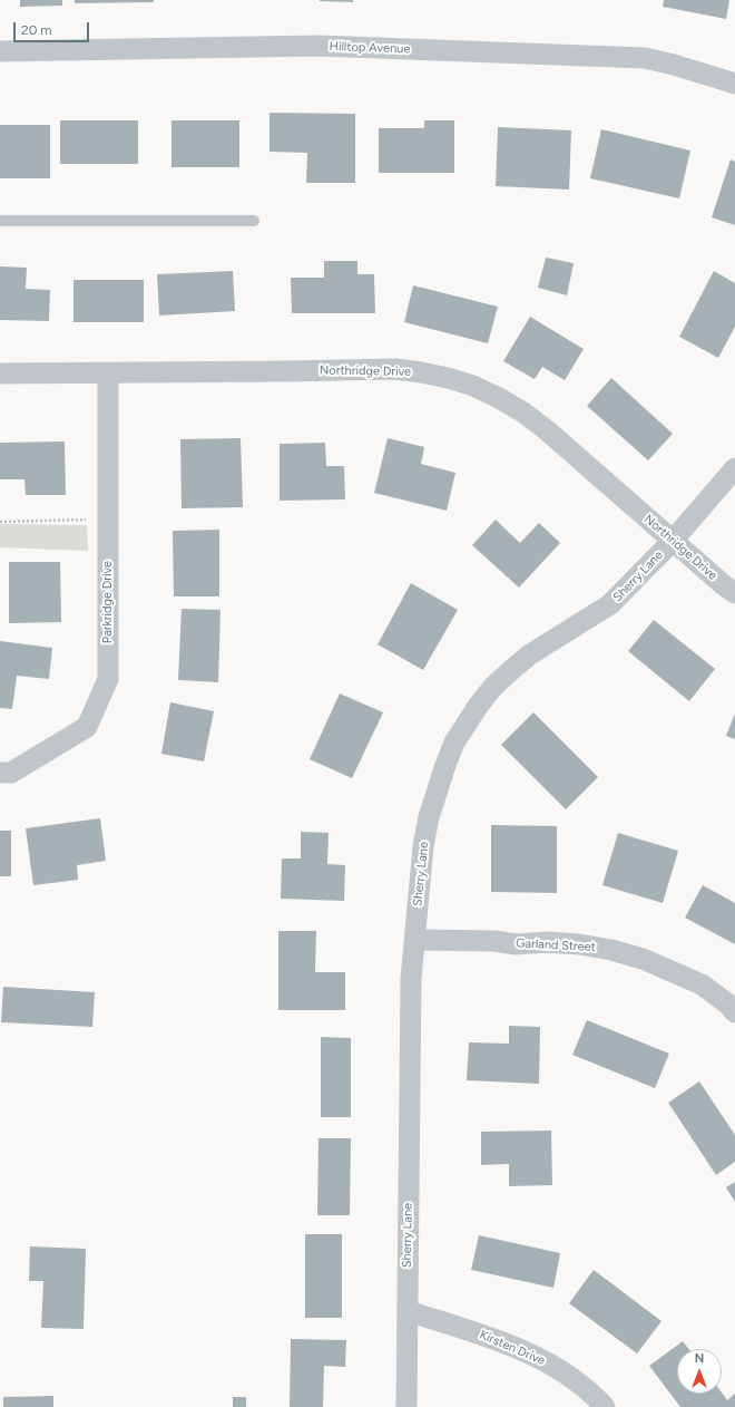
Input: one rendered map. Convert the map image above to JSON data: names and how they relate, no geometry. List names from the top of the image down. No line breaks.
{"streets":{"street":["Hilltop Avenue","Northridge Drive","Sherry Lane","Parkridge Drive","Garland Street","Kirsten Drive"]},"crossings":[["Northridge Drive","Sherry Lane"],["Northridge Drive","Parkridge Drive"],["Sherry Lane","Garland Street"],["Sherry Lane","Kirsten Drive"]],"scale_bar":"20 m","north":"top"}
